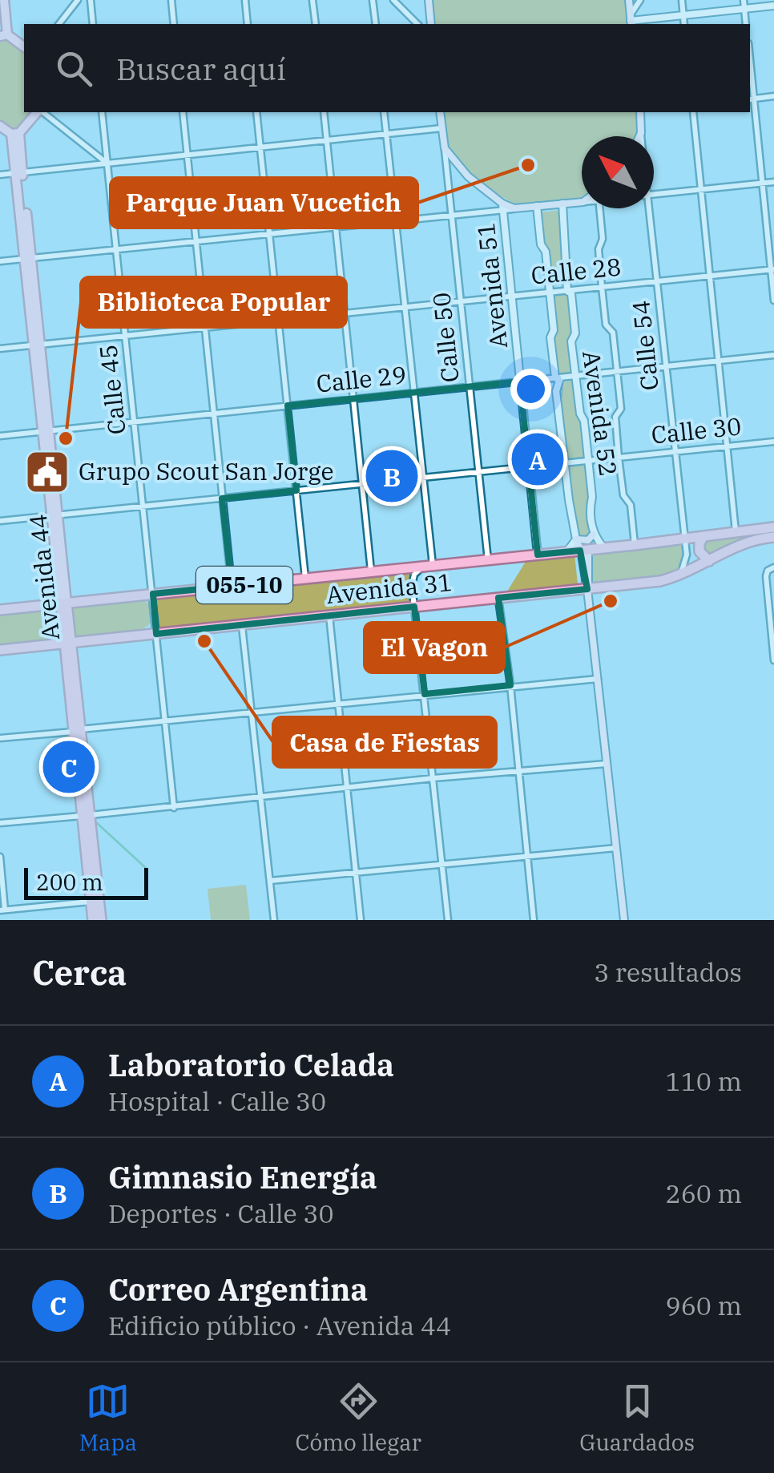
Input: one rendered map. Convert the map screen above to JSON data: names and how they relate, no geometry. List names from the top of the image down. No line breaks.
{"streets":{"highway":["Avenida 44","055-10","Avenida 31"],"main road":["Calle 50","Calle 54","Avenida 52"],"street":["Calle 28","Avenida 51","Calle 29","Calle 45","Calle 30"]},"crossings":[["Calle 28","Avenida 51"],["Calle 28","Calle 50"],["Calle 28","Calle 54"],["Calle 28","Calle 45"],["Calle 28","Avenida 52"],["Calle 28","Avenida 44"],["Avenida 51","Calle 29"],["Avenida 51","Calle 30"],["Avenida 51","Avenida 31"],["Calle 50","Calle 29"],["Calle 50","Calle 30"],["Calle 50","Avenida 31"],["Calle 54","Calle 29"],["Calle 54","Calle 30"],["Calle 54","Avenida 31"],["Calle 29","Calle 45"],["Calle 29","Avenida 52"],["Calle 29","Avenida 44"],["Calle 45","Calle 30"],["Calle 45","Avenida 31"],["Avenida 52","Calle 30"],["Avenida 52","Avenida 31"],["Calle 30","Avenida 44"],["Avenida 44","Avenida 31"]],"places":{"other":["Parque Juan Vucetich","Biblioteca Popular","El Vagon","Casa de Fiestas"],"public building":["Grupo Scout San Jorge"]},"scale_bar":"200 m","north":"top left","page":{"search":"Buscar aquí","pins":["A","B","C"],"scale":"200 m","heading":["Cerca","3 resultados"],"list":[{"mark":"A","name":"Laboratorio Celada","note":"Hospital · Calle 30","value":"110 m"},{"mark":"B","name":"Gimnasio Energía","note":"Deportes · Calle 30","value":"260 m"},{"mark":"C","name":"Correo Argentina","note":"Edificio público · Avenida 44","value":"960 m"}],"nav":["Mapa","Cómo llegar","Guardados"]}}
